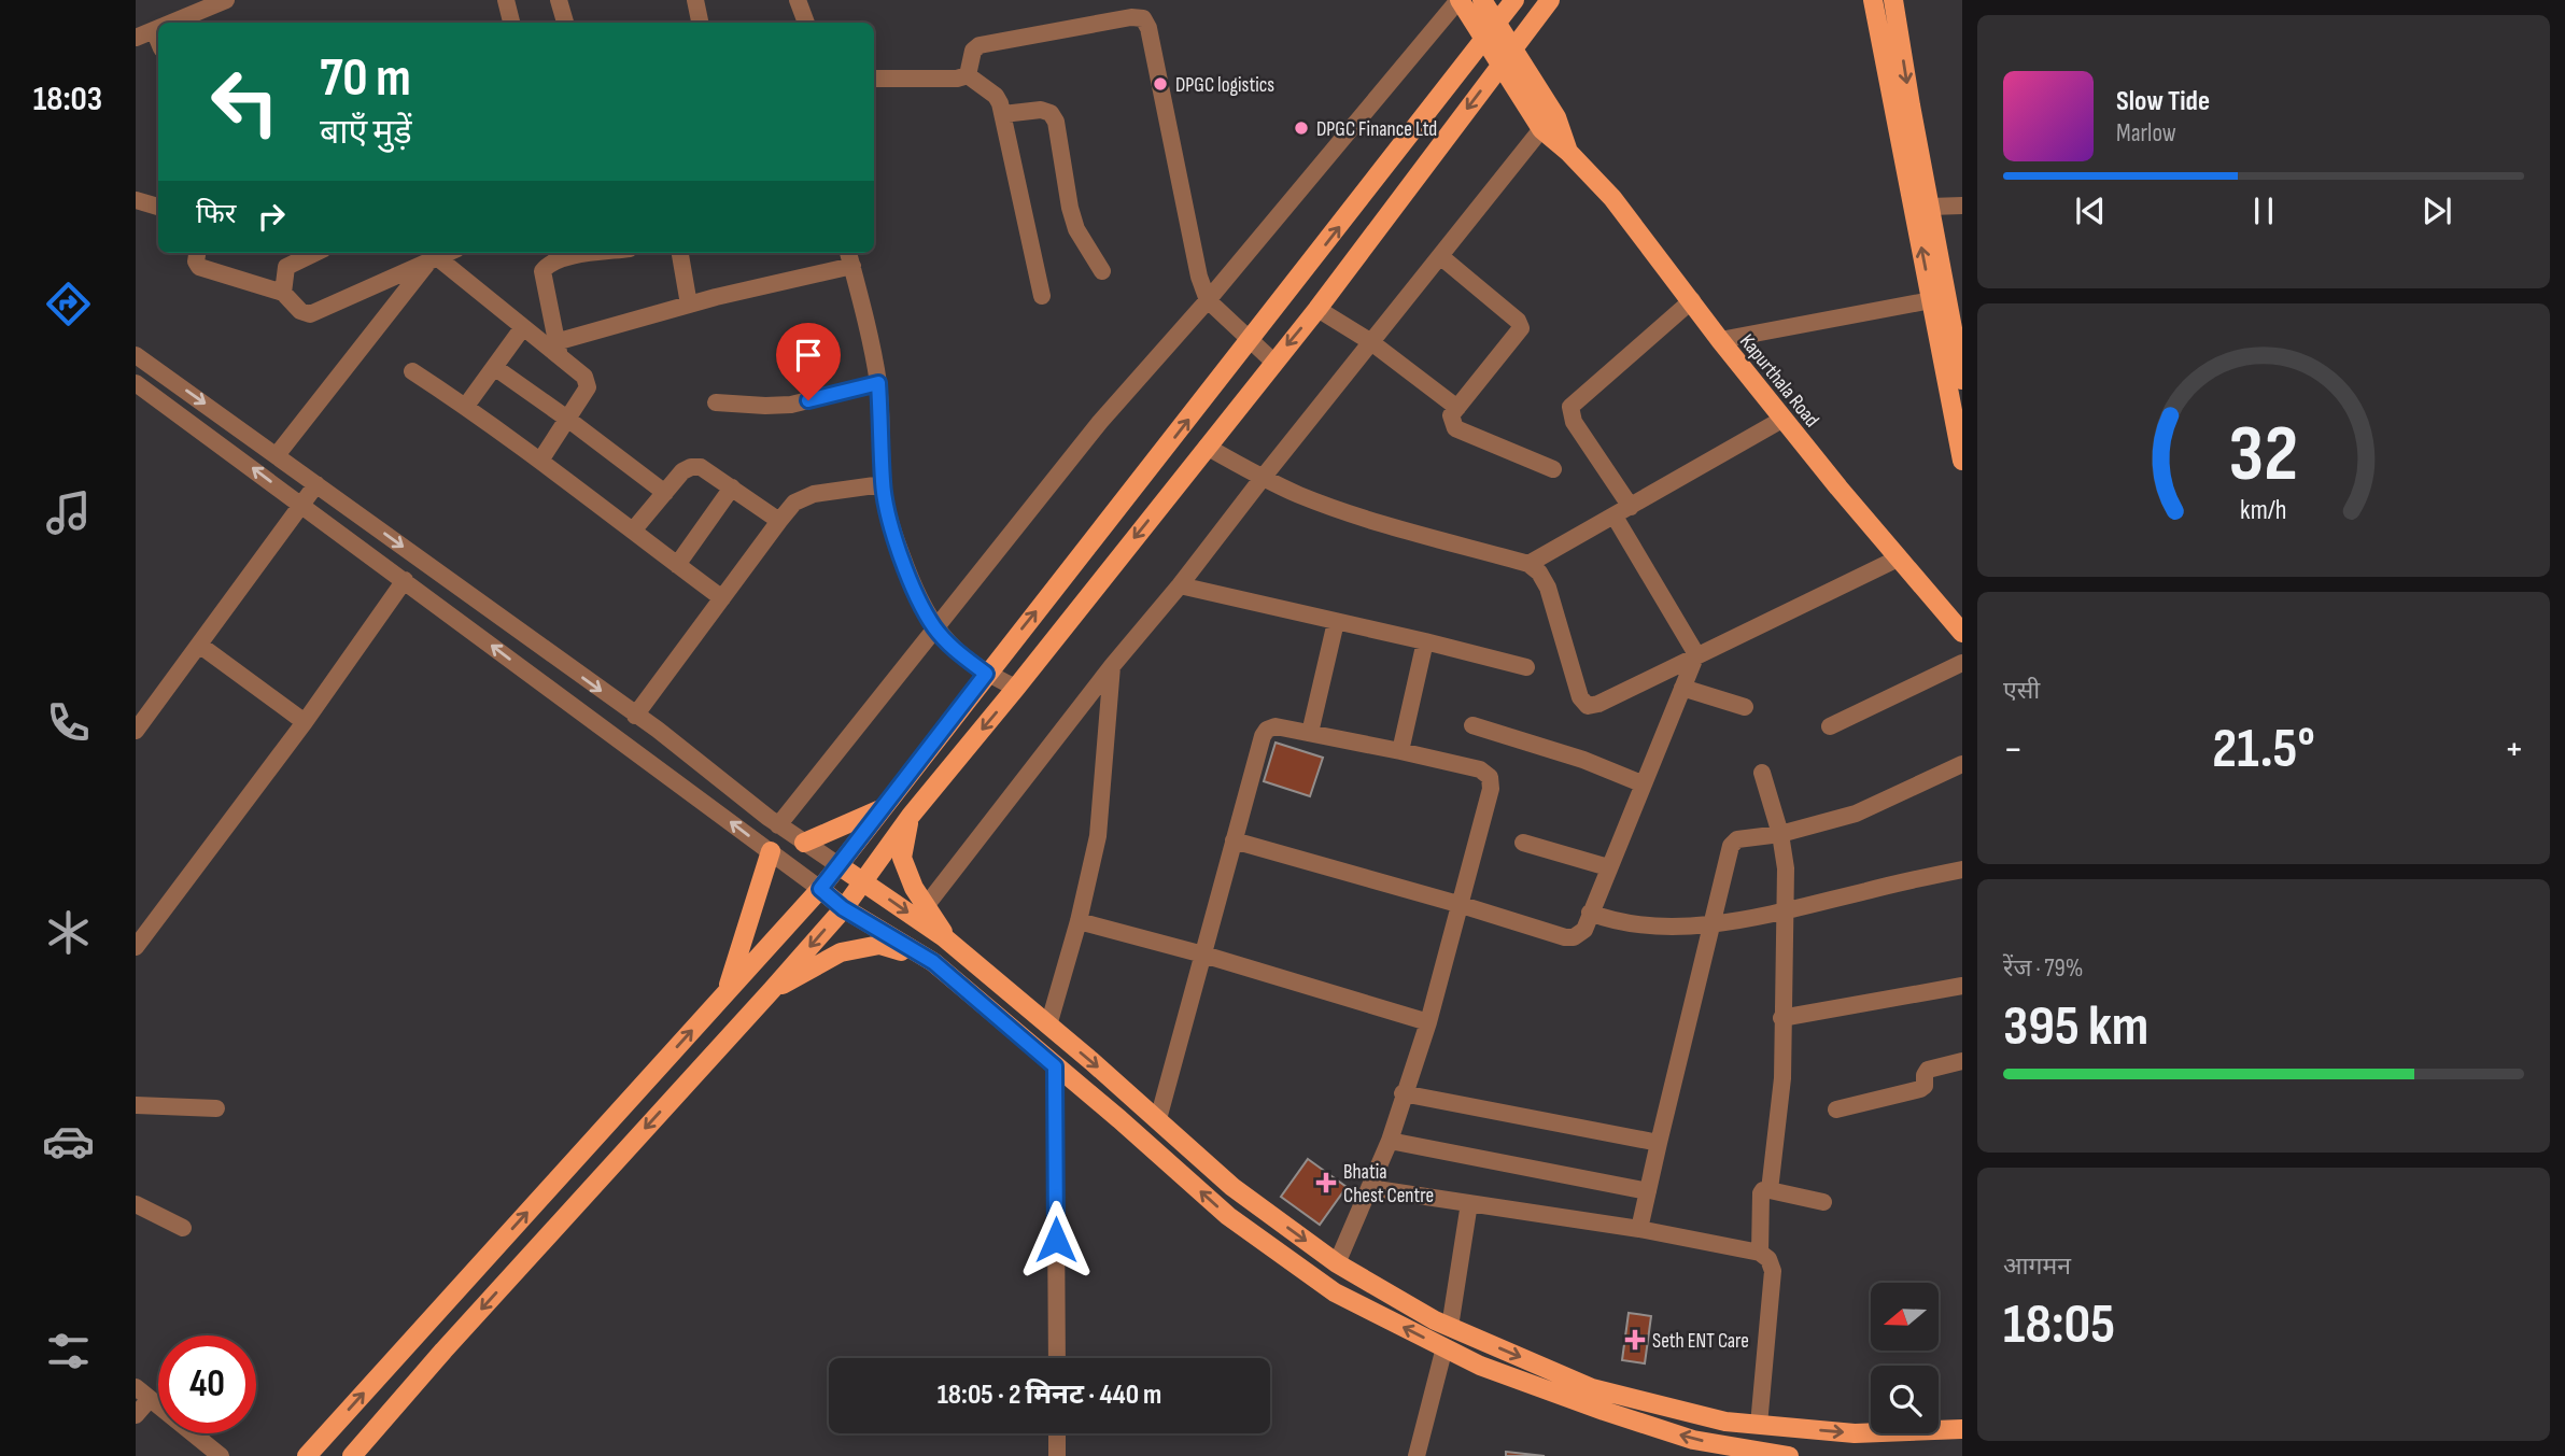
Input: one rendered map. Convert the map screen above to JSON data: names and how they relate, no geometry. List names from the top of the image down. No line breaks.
{"streets":{"main road":["Kapurthala Road"]},"places":{"other":["DPGC logistics","DPGC Finance Ltd"],"health":["Bhatia Chest Centre","Seth ENT Care"]},"north":"left","page":{"tabs":"18:03","turn":["70 m","बाएँ मुड़ें"],"song":["Slow Tide","Marlow"],"then":"फिर","tile":["एसी",["रेंज · 79%","395 km"],["आगमन","18:05"]],"heat":["−","21.5°","+"],"limit":"40","trip":"18:05 · 2 मिनट · 440 m","gauge":["32","km/h"]}}
